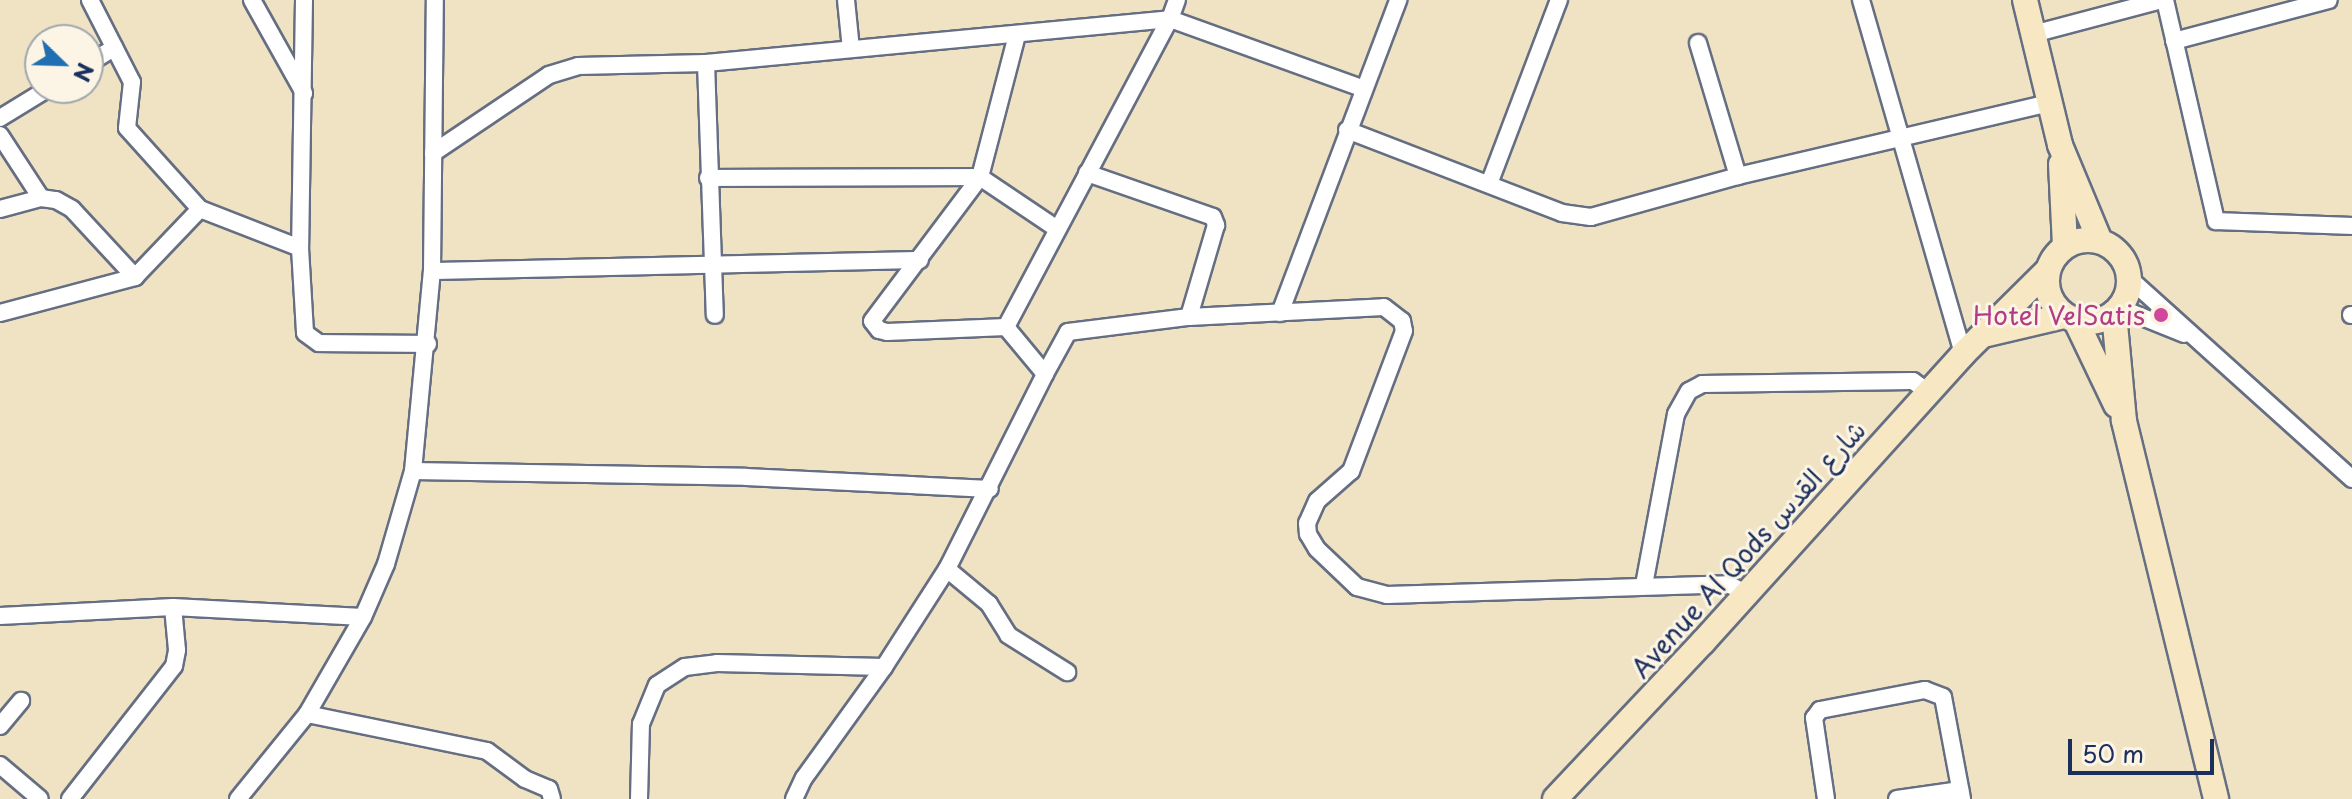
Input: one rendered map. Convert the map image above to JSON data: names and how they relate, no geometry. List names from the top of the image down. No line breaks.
{"streets":{"main road":["Avenue Al Qods شارع القدس"]},"places":["Hotel VelSatis"],"scale_bar":"50 m","north":"bottom right"}
